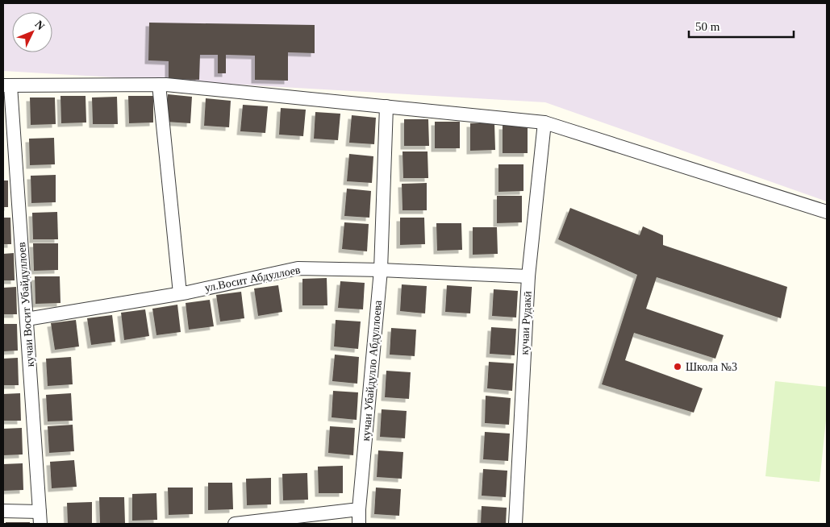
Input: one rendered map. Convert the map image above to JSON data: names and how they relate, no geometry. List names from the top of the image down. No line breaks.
{"streets":{"street":["ул.Восит Абдуллоев","кучаи Восит Убайдуллоев","кучаи Рудакӣ","кучаи Убайдулло Абдуллоева"]},"crossings":[["ул.Восит Абдуллоев","кучаи Восит Убайдуллоев"],["ул.Восит Абдуллоев","кучаи Рудакӣ"],["ул.Восит Абдуллоев","кучаи Убайдулло Абдуллоева"],["кучаи Восит Убайдуллоев","кучаи Убайдулло Абдуллоева"]],"places":["Школа №3"],"scale_bar":"50 m","north":"top right"}
